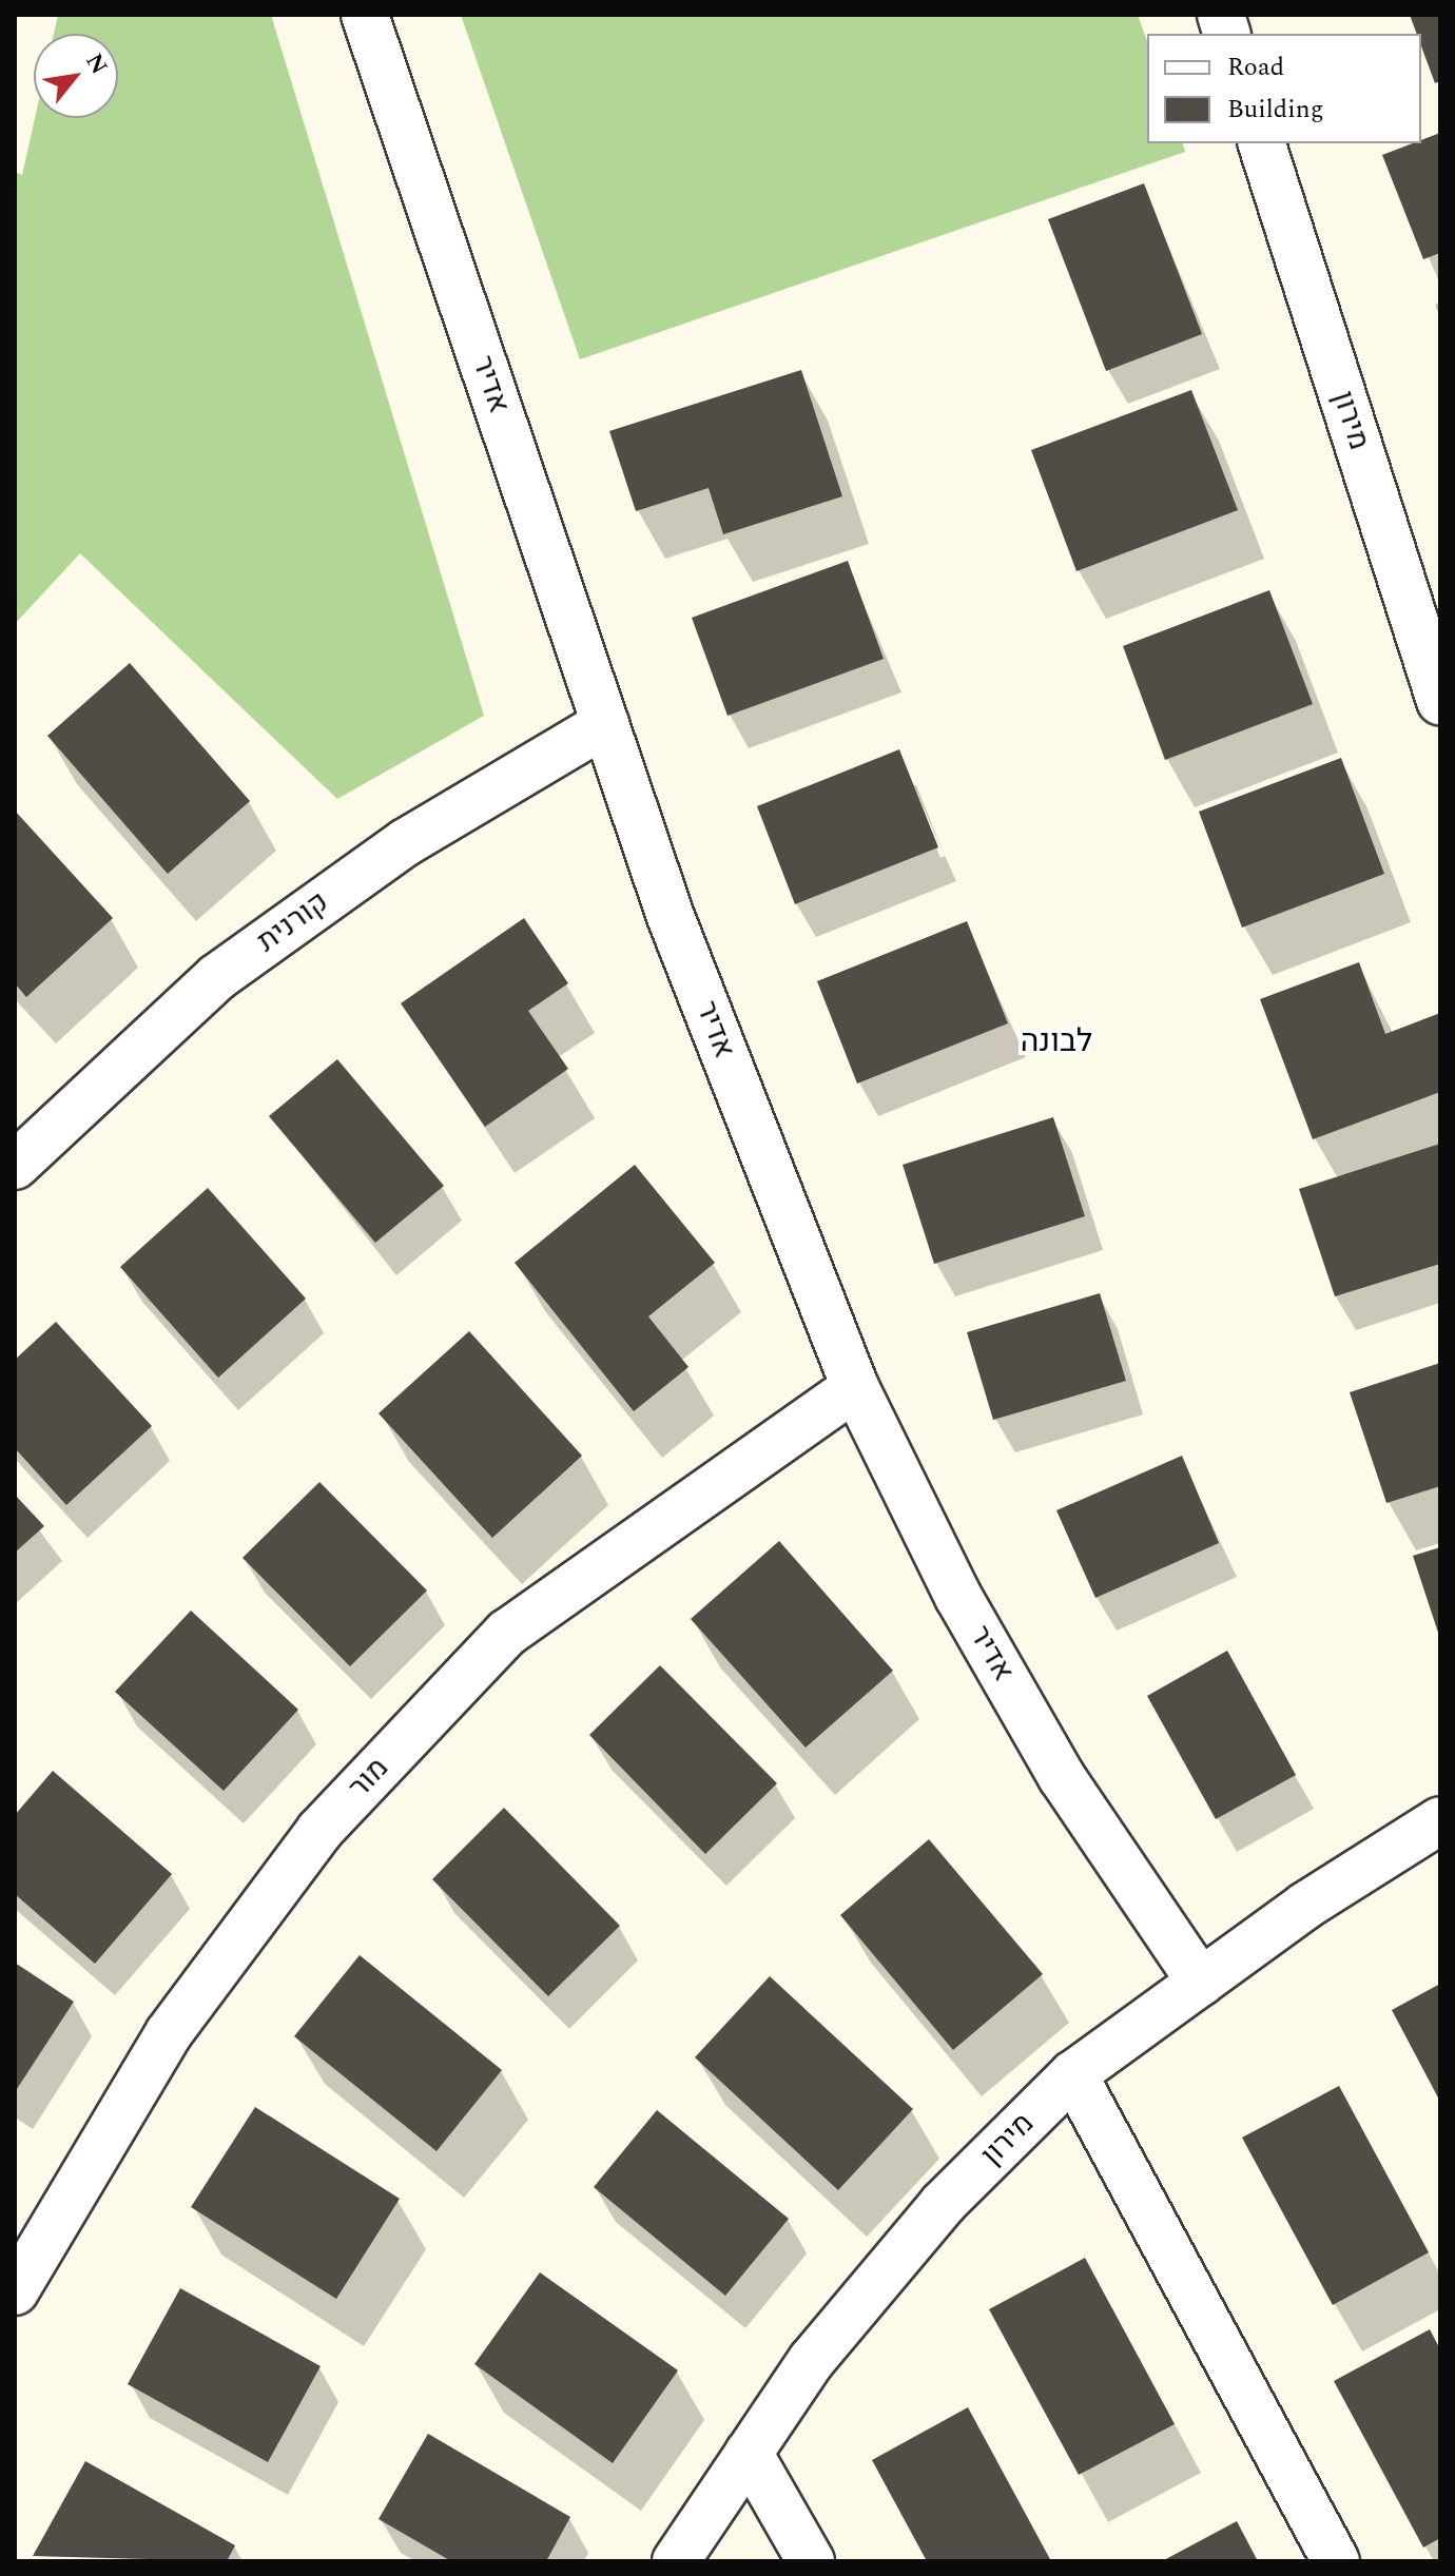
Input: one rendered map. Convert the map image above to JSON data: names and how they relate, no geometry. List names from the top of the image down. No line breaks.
{"streets":{"street":["אדיר","מירון","קורנית","מור"]},"crossings":[["אדיר","מירון"],["אדיר","קורנית"],["אדיר","מור"]],"districts":["לבונה"],"legend":["Road","Building"],"north":"top right"}
